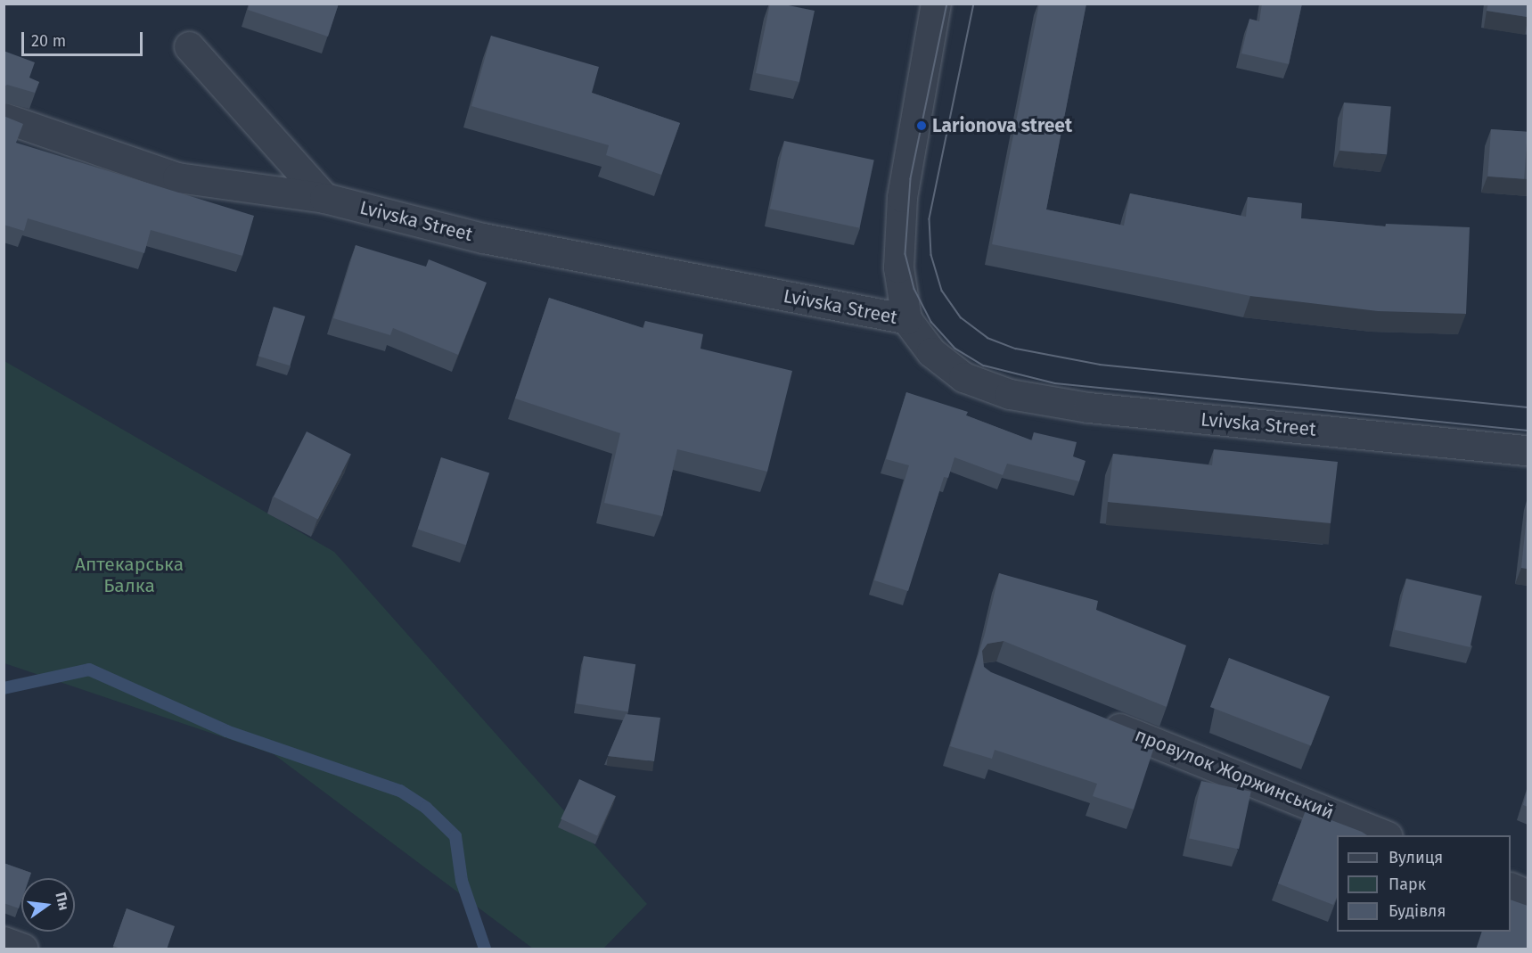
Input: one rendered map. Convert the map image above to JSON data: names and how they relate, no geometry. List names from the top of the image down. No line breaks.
{"streets":{"street":["Lvivska Street","провулок Жоржинський"]},"parks":["Аптекарська Балка"],"places":["Larionova street"],"legend":["Вулиця","Парк","Будівля"],"scale_bar":"20 m","north":"right"}
